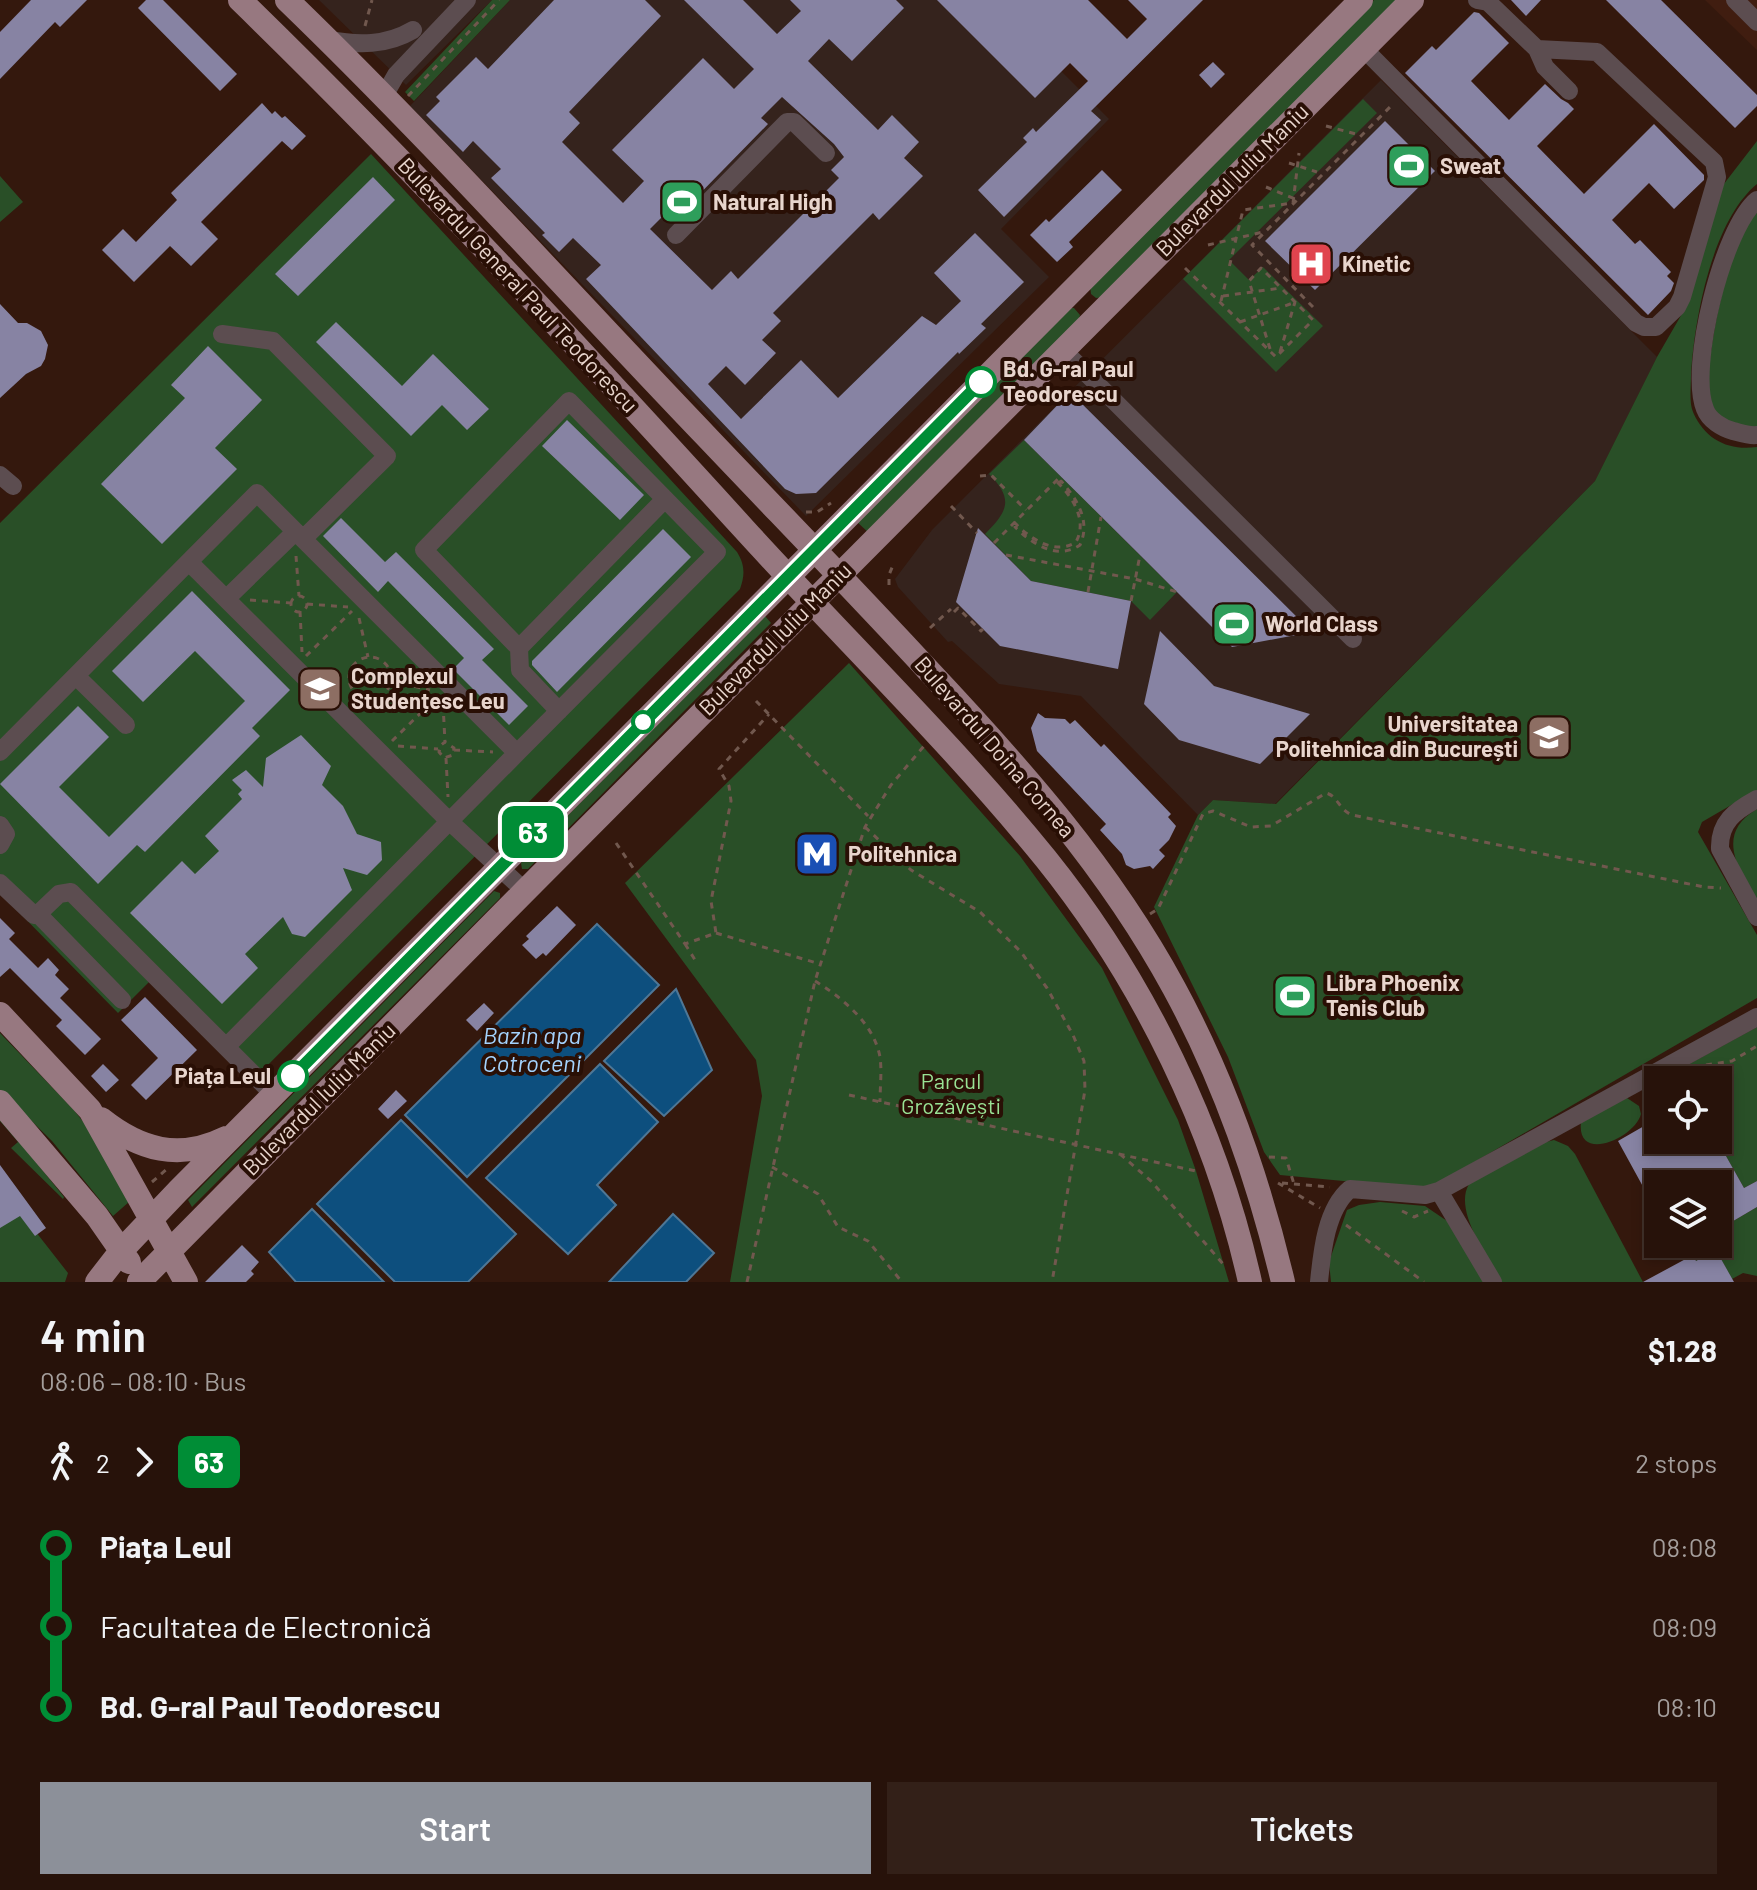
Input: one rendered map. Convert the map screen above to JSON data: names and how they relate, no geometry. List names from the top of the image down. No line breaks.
{"streets":{"main road":["Bulevardul Iuliu Maniu","Bulevardul General Paul Teodorescu","Bulevardul Doina Cornea"]},"crossings":[["Bulevardul Iuliu Maniu","Bulevardul General Paul Teodorescu"],["Bulevardul Iuliu Maniu","Bulevardul Doina Cornea"],["Bulevardul General Paul Teodorescu","Bulevardul Doina Cornea"]],"water":["Bazin apa Cotroceni"],"parks":["Parcul Grozăvești"],"places":{"sports":["Sweat","Natural High","World Class","Libra Phoenix Tenis Club"],"hospital":["Kinetic"],"other":["Bd. G-ral Paul Teodorescu","Piața Leul"],"school or university":["Complexul Studențesc Leu","Universitatea Politehnica din București"],"metro station":["Politehnica"]},"lines":["bus line 63"],"page":{"on_map":"63","heading":["4 min","08:06 – 08:10 · Bus","$1.28"],"legs":["2","63","2 stops"],"list":[{"name":"Piața Leul","value":"08:08"},{"name":"Facultatea de Electronică","value":"08:09"},{"name":"Bd. G-ral Paul Teodorescu","value":"08:10"}],"buttons":["Start","Tickets"]}}
